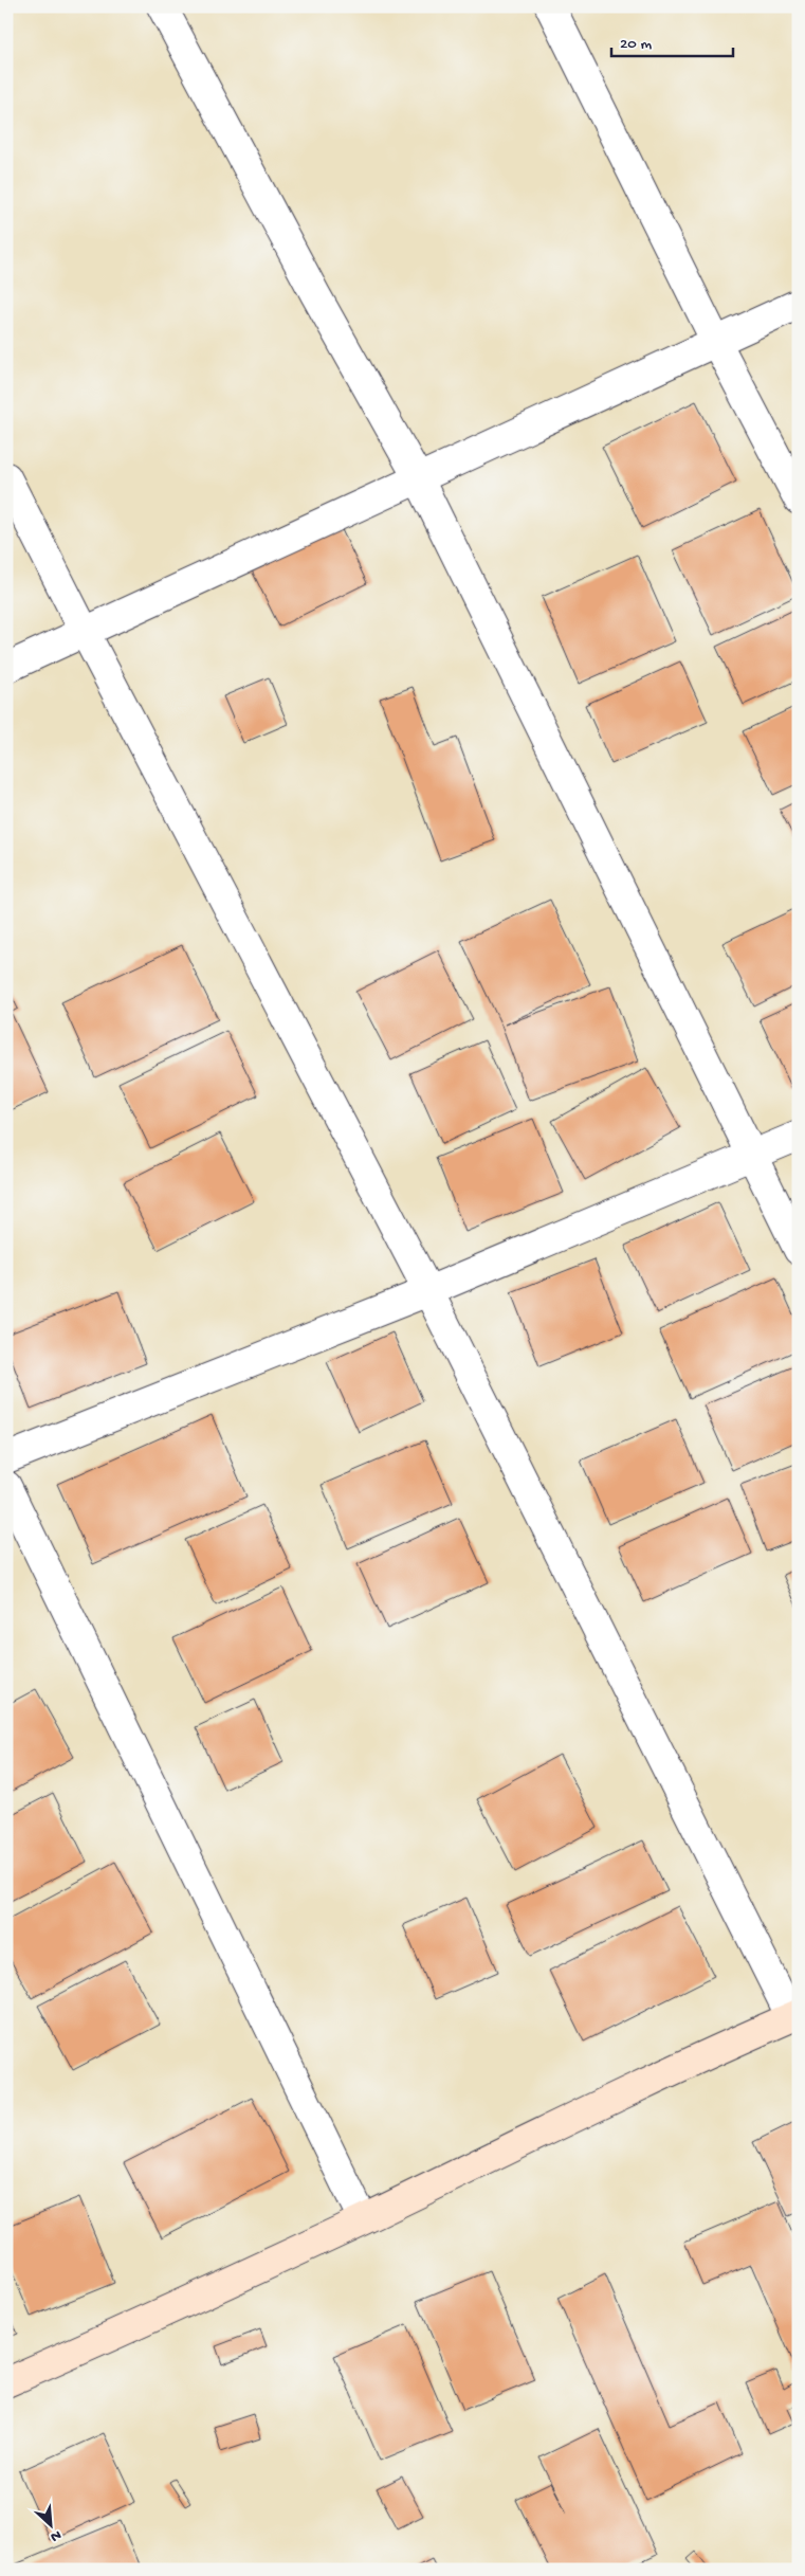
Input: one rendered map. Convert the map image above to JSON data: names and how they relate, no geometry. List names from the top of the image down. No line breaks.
{"scale_bar":"20 m","north":"bottom right"}
